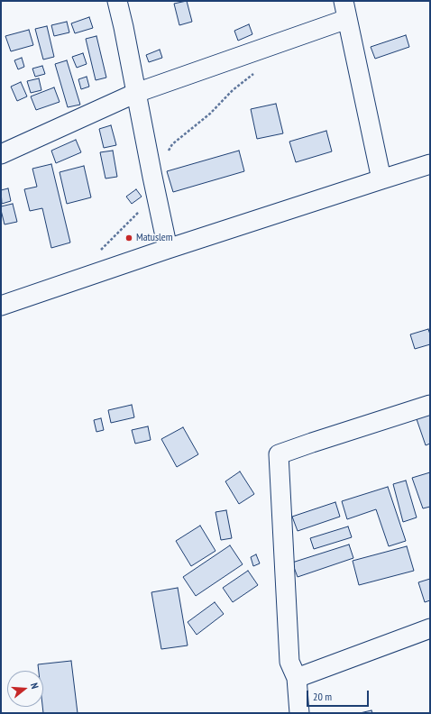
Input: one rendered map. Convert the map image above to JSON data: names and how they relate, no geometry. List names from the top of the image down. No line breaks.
{"places":["Matuslem"],"scale_bar":"20 m","north":"right"}
